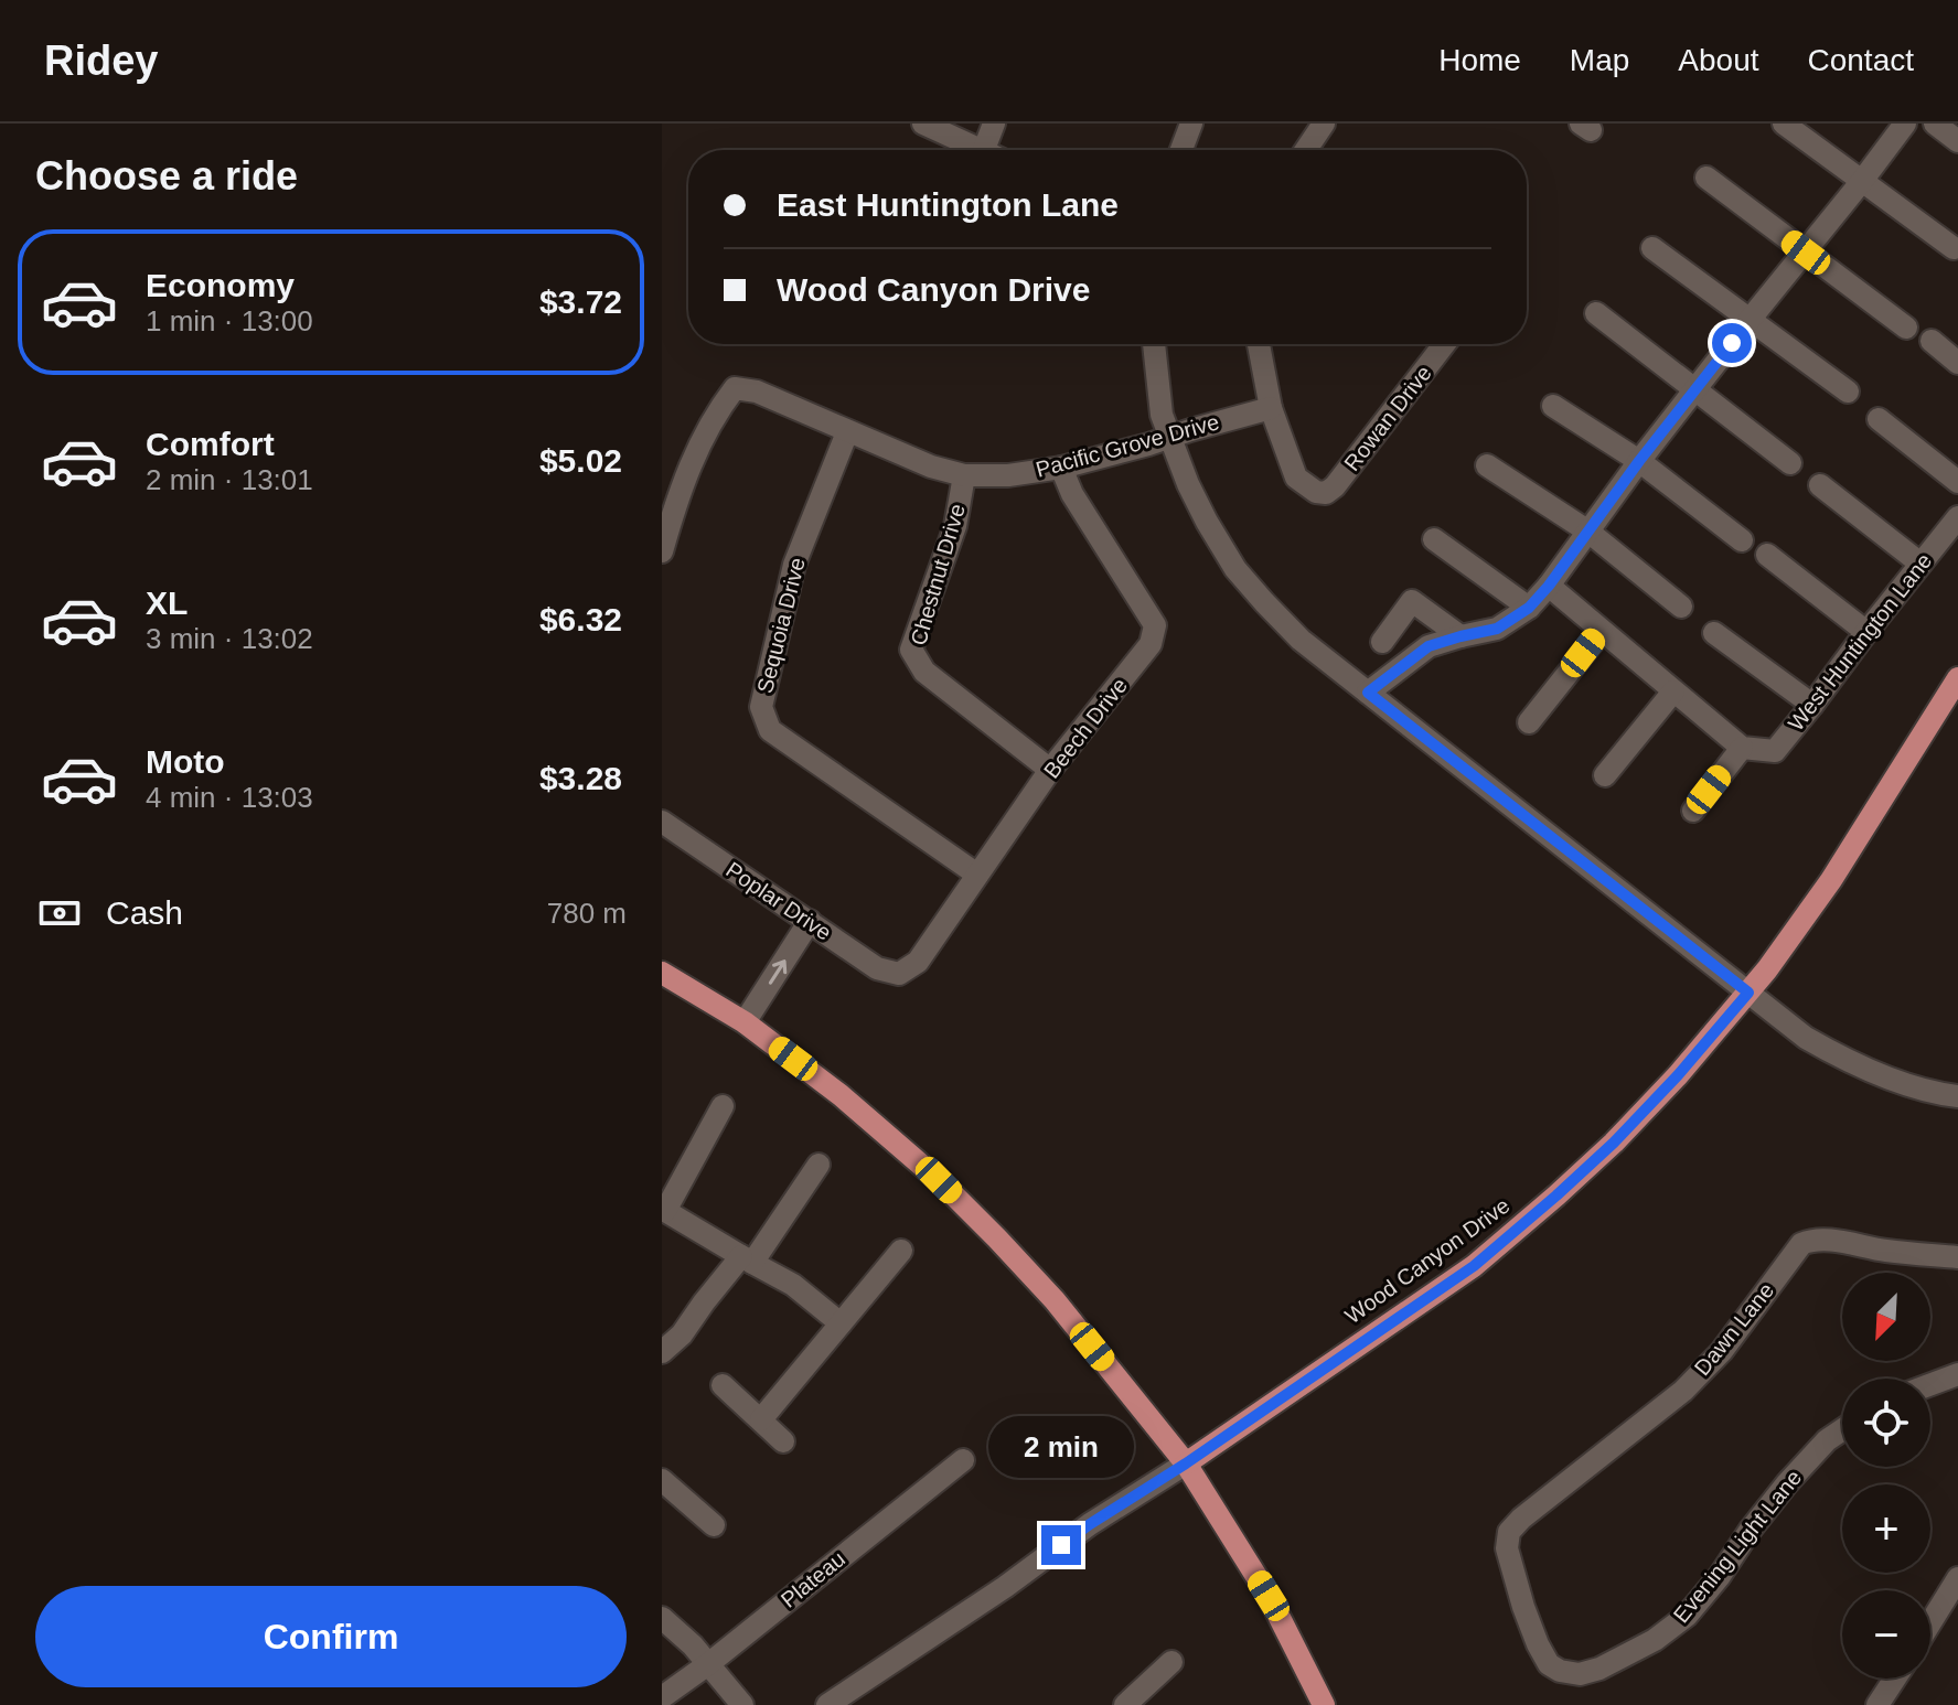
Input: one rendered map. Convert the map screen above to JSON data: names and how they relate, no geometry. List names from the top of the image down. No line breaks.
{"streets":{"main road":["Wood Canyon Drive"],"street":["Rowan Drive","Pacific Grove Drive","Chestnut Drive","Sequoia Drive","West Huntington Lane","Beech Drive","Poplar Drive","Dawn Lane","Evening Light Lane","Plateau"]},"crossings":[["Rowan Drive","Pacific Grove Drive"],["Pacific Grove Drive","Chestnut Drive"],["Pacific Grove Drive","Sequoia Drive"],["Pacific Grove Drive","Beech Drive"],["Chestnut Drive","Beech Drive"],["Sequoia Drive","Beech Drive"],["Beech Drive","Poplar Drive"],["Dawn Lane","Evening Light Lane"]],"north":"bottom left","page":{"header":"Ridey","nav":["Home","Map","About","Contact"],"heading":"Choose a ride","banner":["East Huntington Lane","Wood Canyon Drive"],"list":[{"name":"Economy","note":"1 min · 13:00","value":"$3.72"},{"name":"Comfort","note":"2 min · 13:01","value":"$5.02"},{"name":"XL","note":"3 min · 13:02","value":"$6.32"},{"name":"Moto","note":"4 min · 13:03","value":"$3.28"}],"pay":["Cash","780 m"],"map_buttons":["+","−"],"bubble":"2 min","buttons":"Confirm"}}
